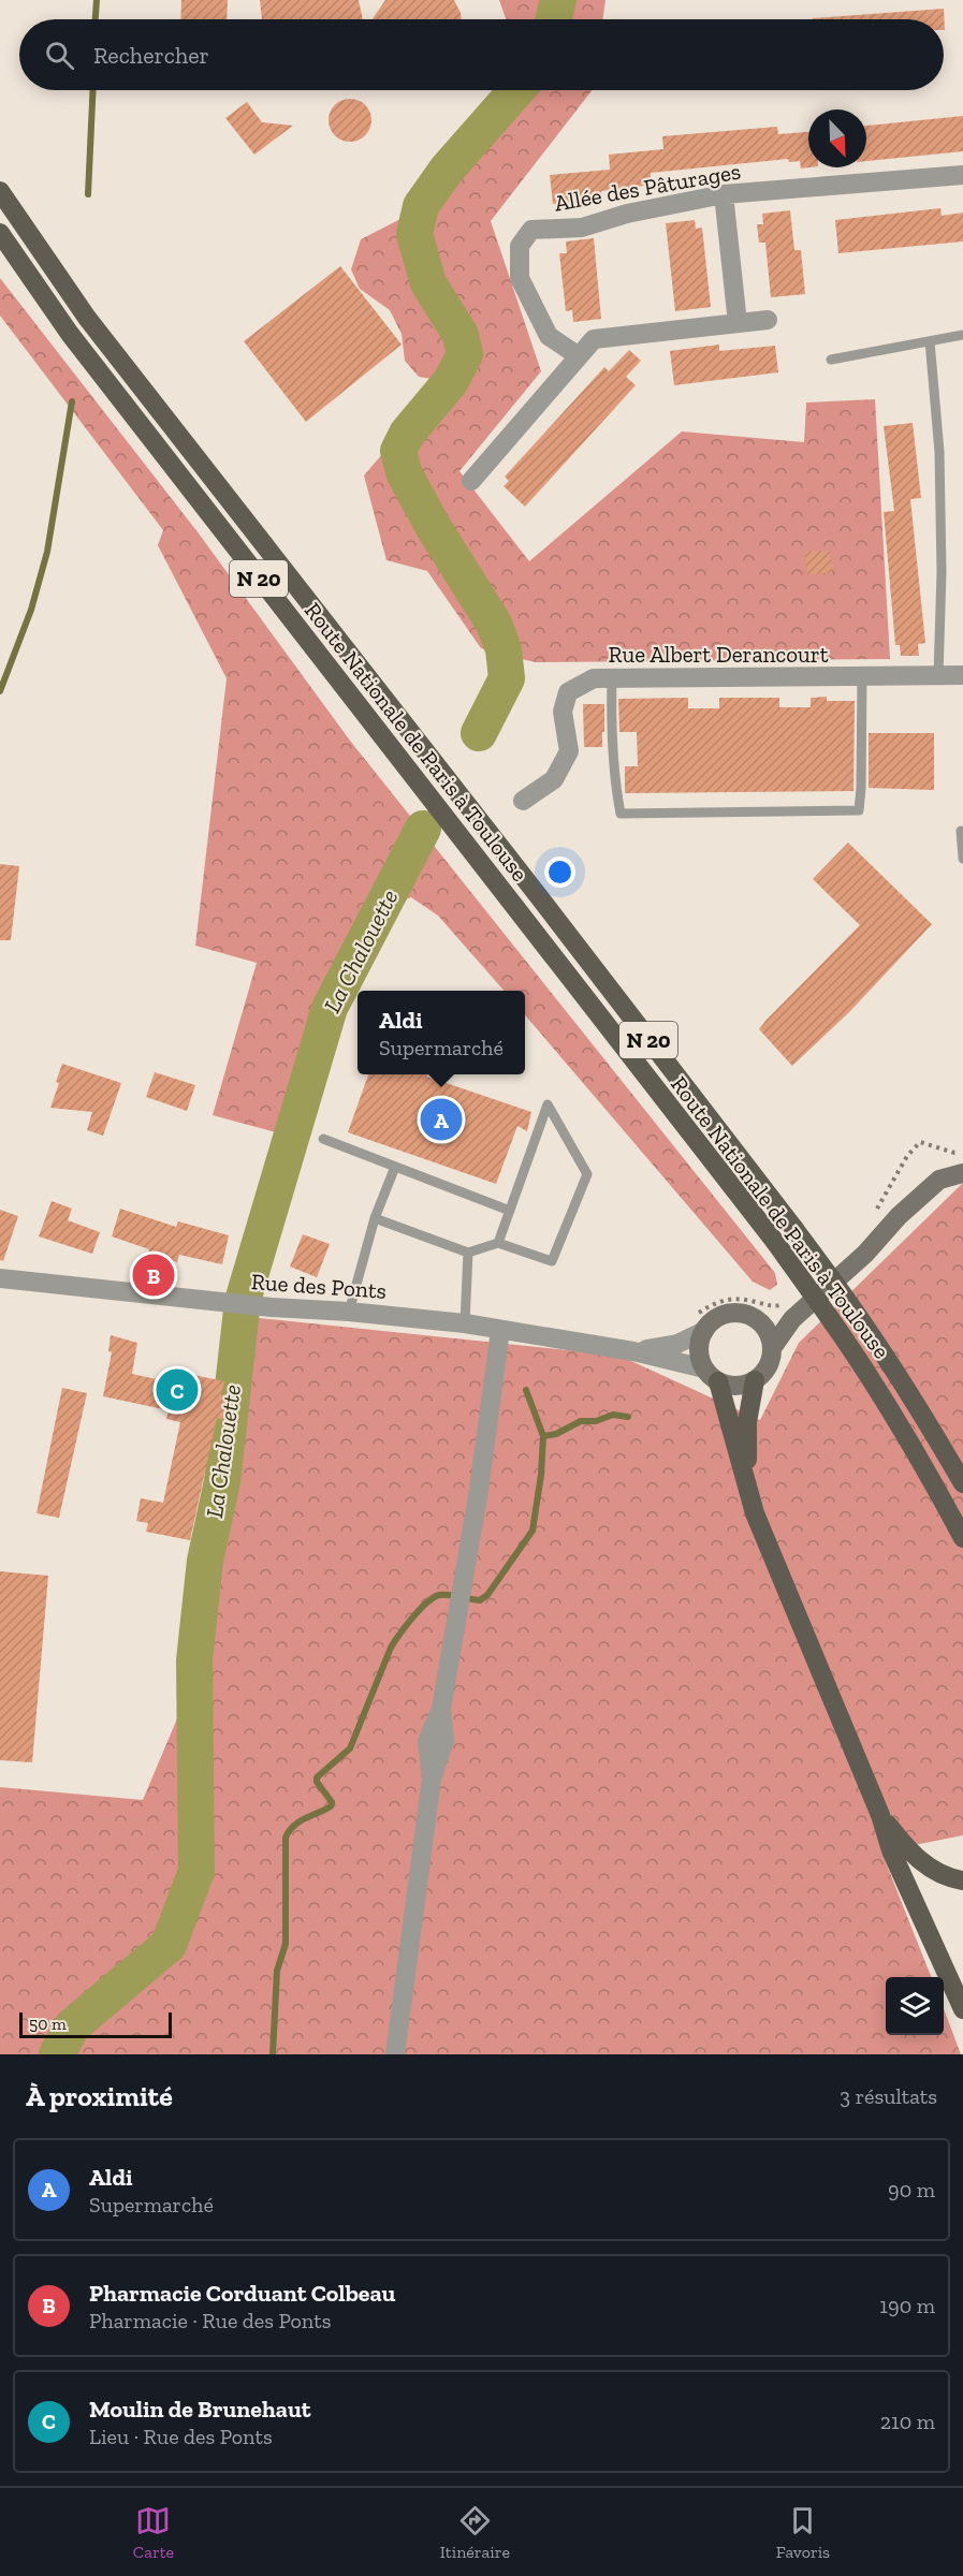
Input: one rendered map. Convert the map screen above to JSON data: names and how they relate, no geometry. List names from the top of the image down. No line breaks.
{"streets":{"main road":["N 20","Route Nationale de Paris à Toulouse"],"street":["Allée des Pâturages","Rue Albert Derancourt","Rue des Ponts"]},"water":["La Chalouette"],"scale_bar":"50 m","north":"bottom right","page":{"search":"Rechercher","popup":["Aldi","Supermarché"],"pins":["A","B","C"],"scale":"50 m","heading":["À proximité","3 résultats"],"list":[{"mark":"A","name":"Aldi","note":"Supermarché","value":"90 m"},{"mark":"B","name":"Pharmacie Corduant Colbeau","note":"Pharmacie · Rue des Ponts","value":"190 m"},{"mark":"C","name":"Moulin de Brunehaut","note":"Lieu · Rue des Ponts","value":"210 m"}],"nav":["Carte","Itinéraire","Favoris"]}}
